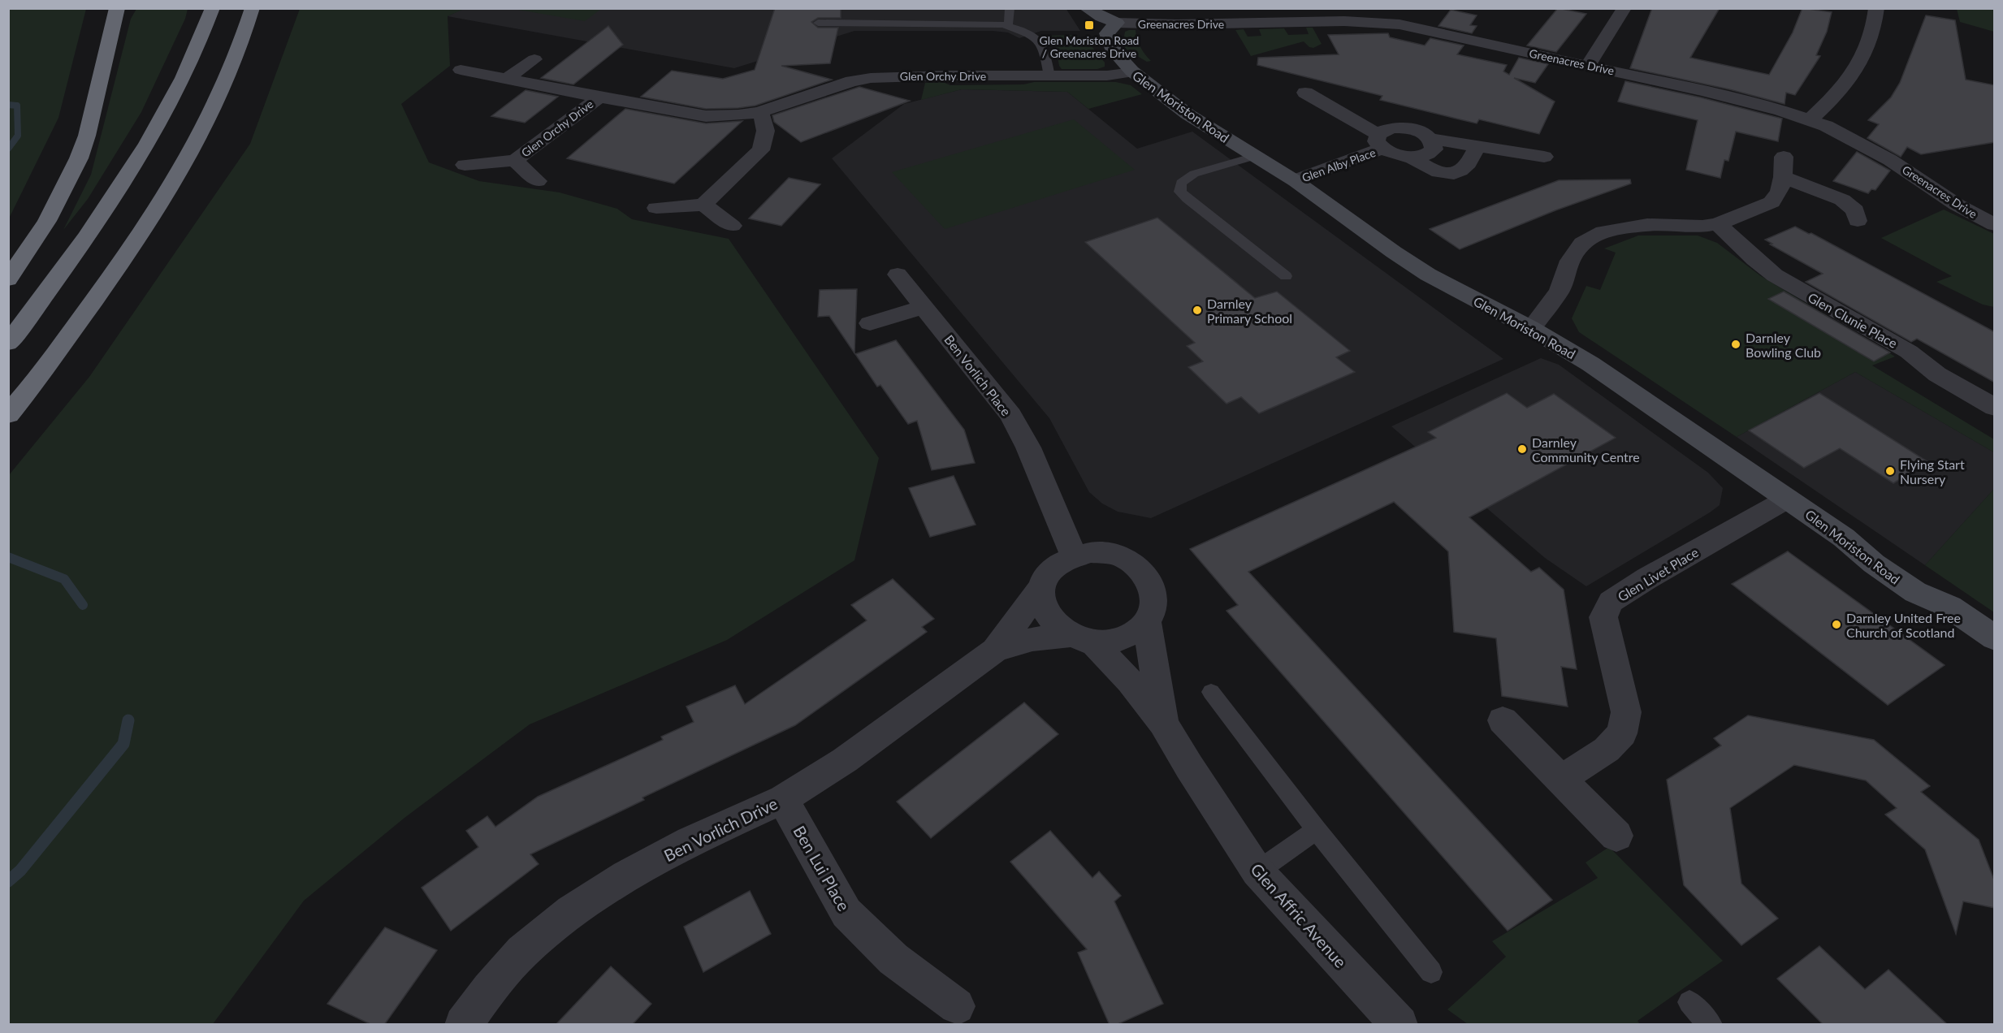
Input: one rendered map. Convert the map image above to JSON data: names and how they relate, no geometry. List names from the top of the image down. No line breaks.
{"streets":{"street":["Greenacres Drive","Glen Orchy Drive","Glen Moriston Road","Glen Alby Place","Glen Clunie Place","Ben Vorlich Place","Glen Livet Place","Ben Vorlich Drive","Ben Lui Place","Glen Affric Avenue"]},"crossings":[["Greenacres Drive","Glen Moriston Road"],["Glen Orchy Drive","Glen Moriston Road"],["Glen Moriston Road","Glen Alby Place"],["Glen Moriston Road","Glen Livet Place"],["Ben Vorlich Place","Ben Vorlich Drive"],["Ben Vorlich Place","Glen Affric Avenue"],["Ben Vorlich Drive","Ben Lui Place"],["Ben Vorlich Drive","Glen Affric Avenue"]],"places":{"transit":["Glen Moriston Road / Greenacres Drive"],"other":["Darnley Primary School","Darnley Bowling Club","Darnley Community Centre","Flying Start Nursery","Darnley United Free Church of Scotland"]}}
